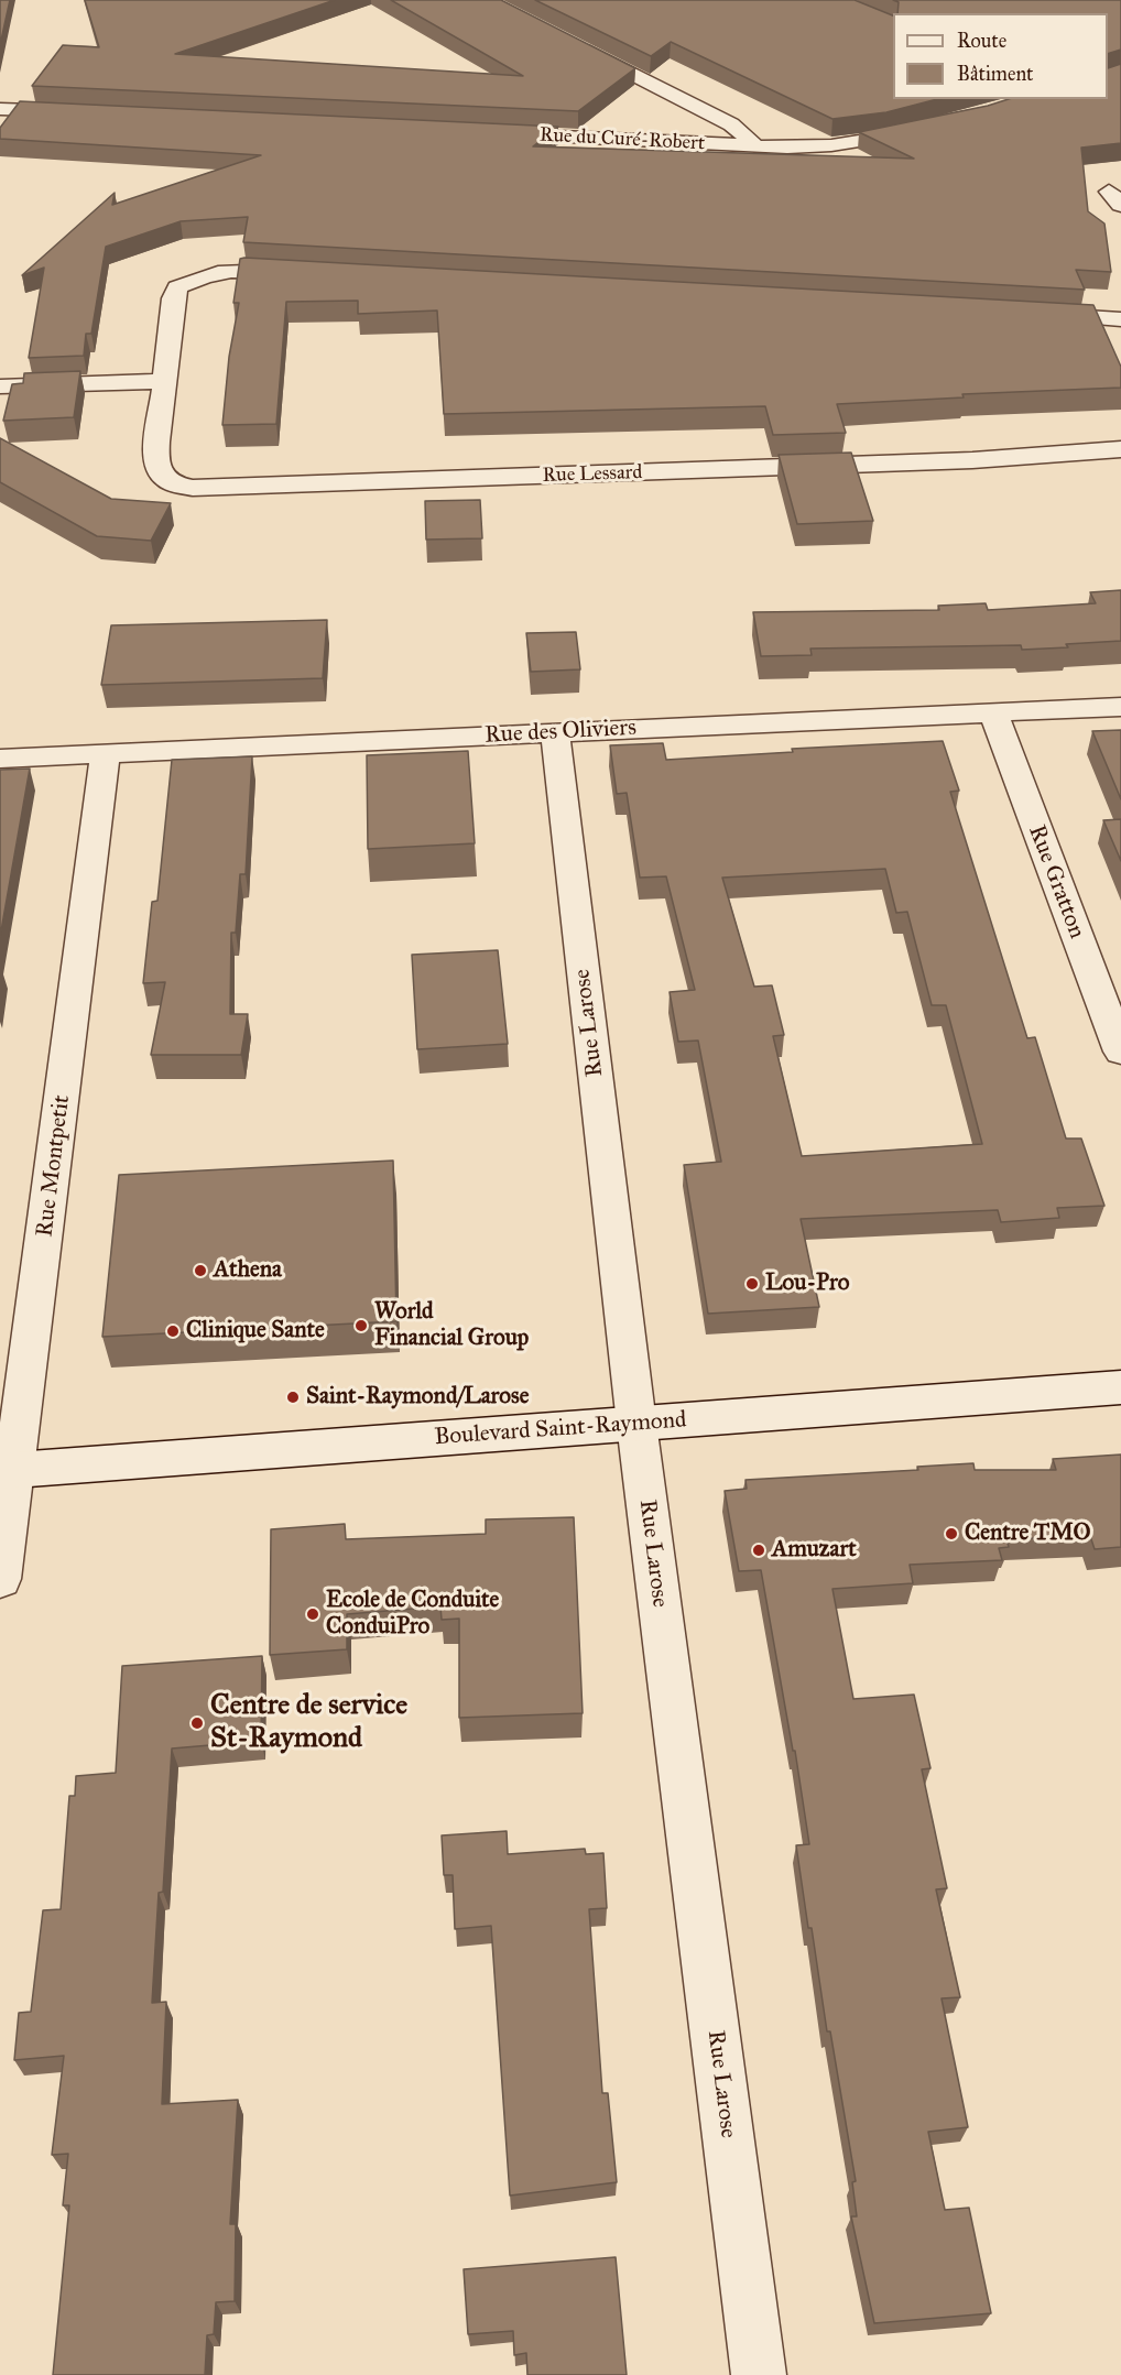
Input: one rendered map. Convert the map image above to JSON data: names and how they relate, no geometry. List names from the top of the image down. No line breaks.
{"streets":{"street":["Rue du Curé-Robert","Rue Lessard","Rue des Oliviers","Rue Gratton","Rue Larose","Rue Montpetit","Boulevard Saint-Raymond"]},"crossings":[["Rue des Oliviers","Rue Gratton"],["Rue des Oliviers","Rue Larose"],["Rue des Oliviers","Rue Montpetit"],["Rue Larose","Boulevard Saint-Raymond"],["Rue Montpetit","Boulevard Saint-Raymond"]],"places":["Athena","Lou-Pro","World Financial Group","Clinique Sante","Saint-Raymond/Larose","Centre TMO","Amuzart","Ecole de Conduite ConduiPro","Centre de service St-Raymond"],"legend":["Route","Bâtiment"]}
